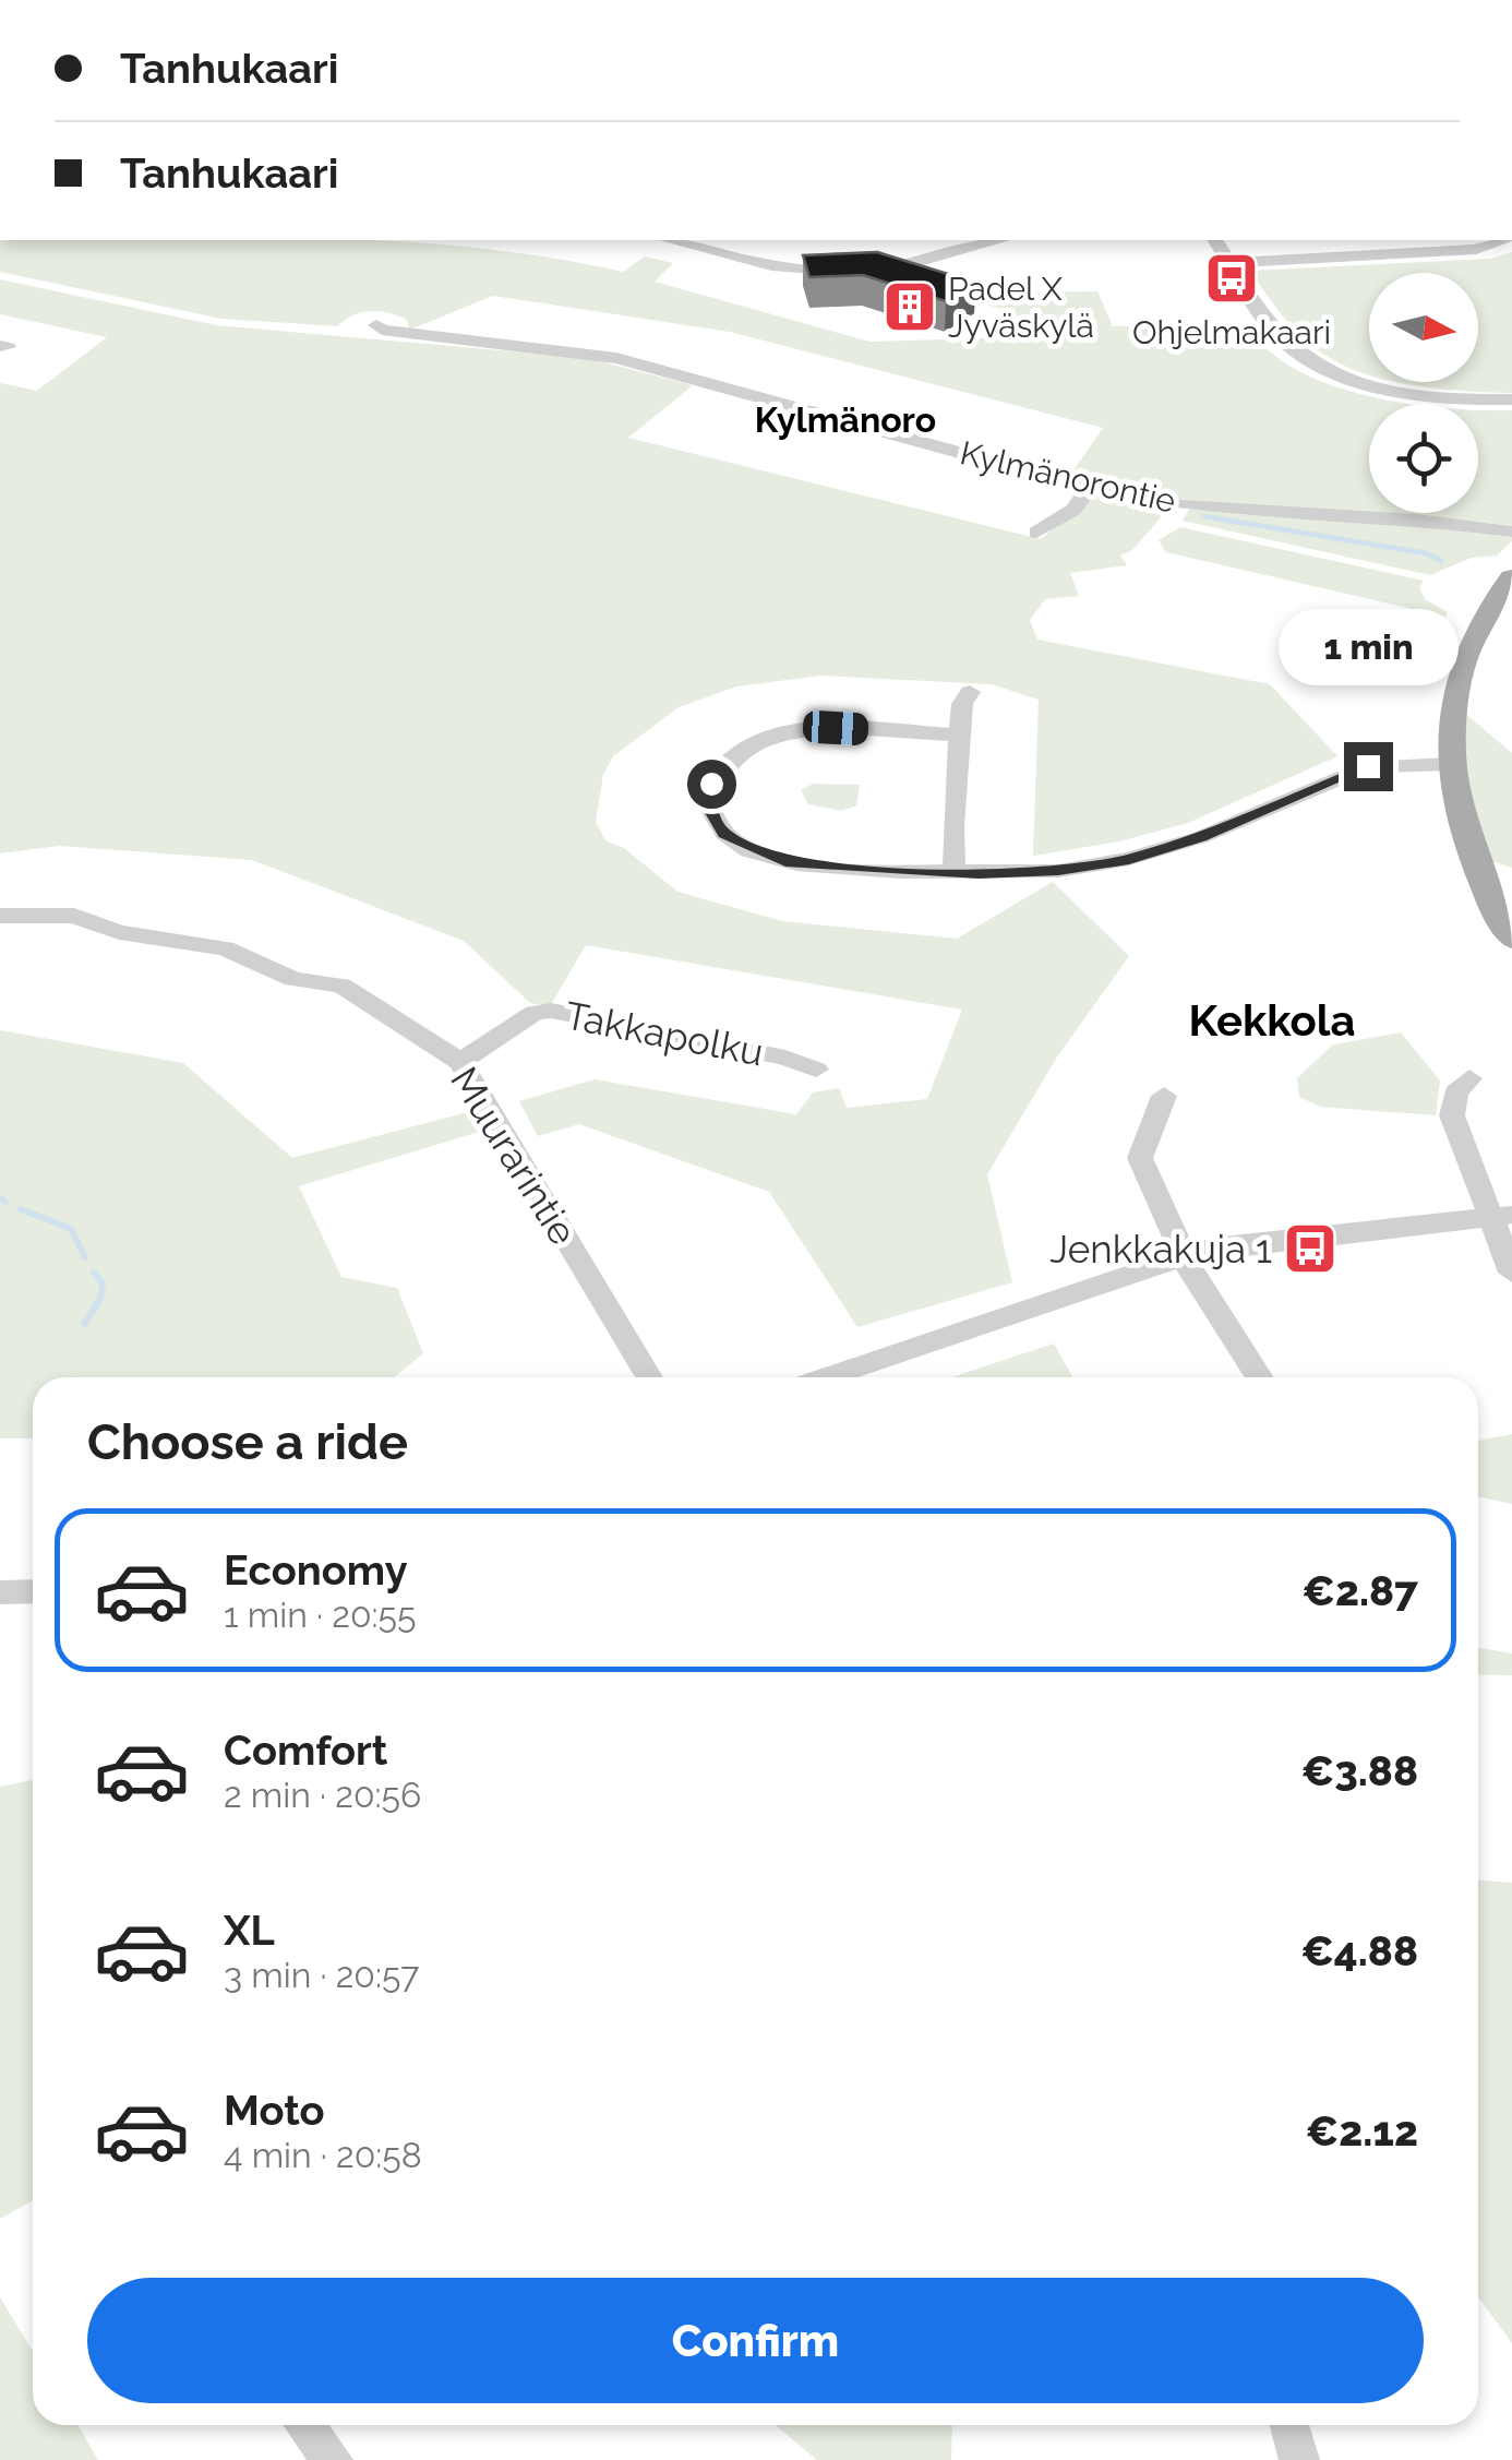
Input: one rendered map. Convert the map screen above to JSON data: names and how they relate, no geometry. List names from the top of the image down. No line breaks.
{"streets":{"street":["Kylmänorontie","Takkapolku","Muurarintie"]},"crossings":[["Takkapolku","Muurarintie"]],"districts":["Kylmänoro","Kekkola"],"places":{"bus stop":["Ohjelmakaari","Jenkkakuja 1"],"building":["Padel X Jyväskylä"]},"north":"right","page":{"banner":["Tanhukaari","Tanhukaari"],"bubble":"1 min","heading":"Choose a ride","list":[{"name":"Economy","note":"1 min · 20:55","value":"€2.87"},{"name":"Comfort","note":"2 min · 20:56","value":"€3.88"},{"name":"XL","note":"3 min · 20:57","value":"€4.88"},{"name":"Moto","note":"4 min · 20:58","value":"€2.12"}],"buttons":"Confirm"}}
